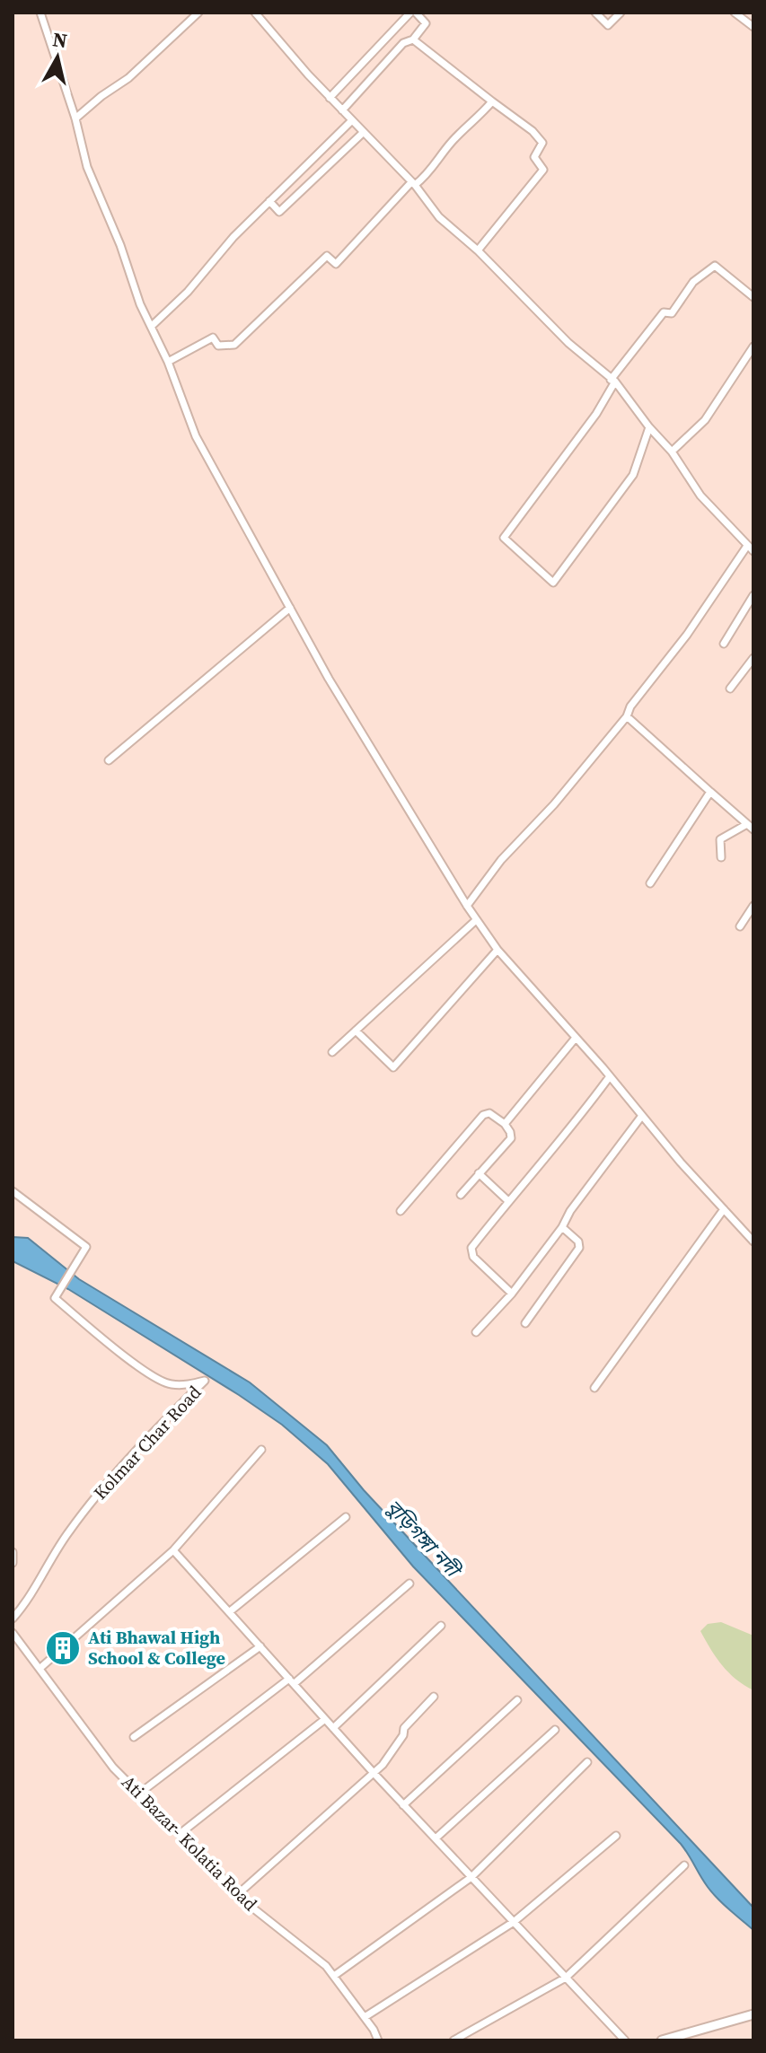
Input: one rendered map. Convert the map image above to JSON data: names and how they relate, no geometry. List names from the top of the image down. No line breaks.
{"streets":{"street":["Kolmar Char Road","Ati Bazar- Kolatia Road"]},"water":["বুড়িগঙ্গা নদী"],"places":{"building":["Ati Bhawal High School & College"]},"north":"top"}
